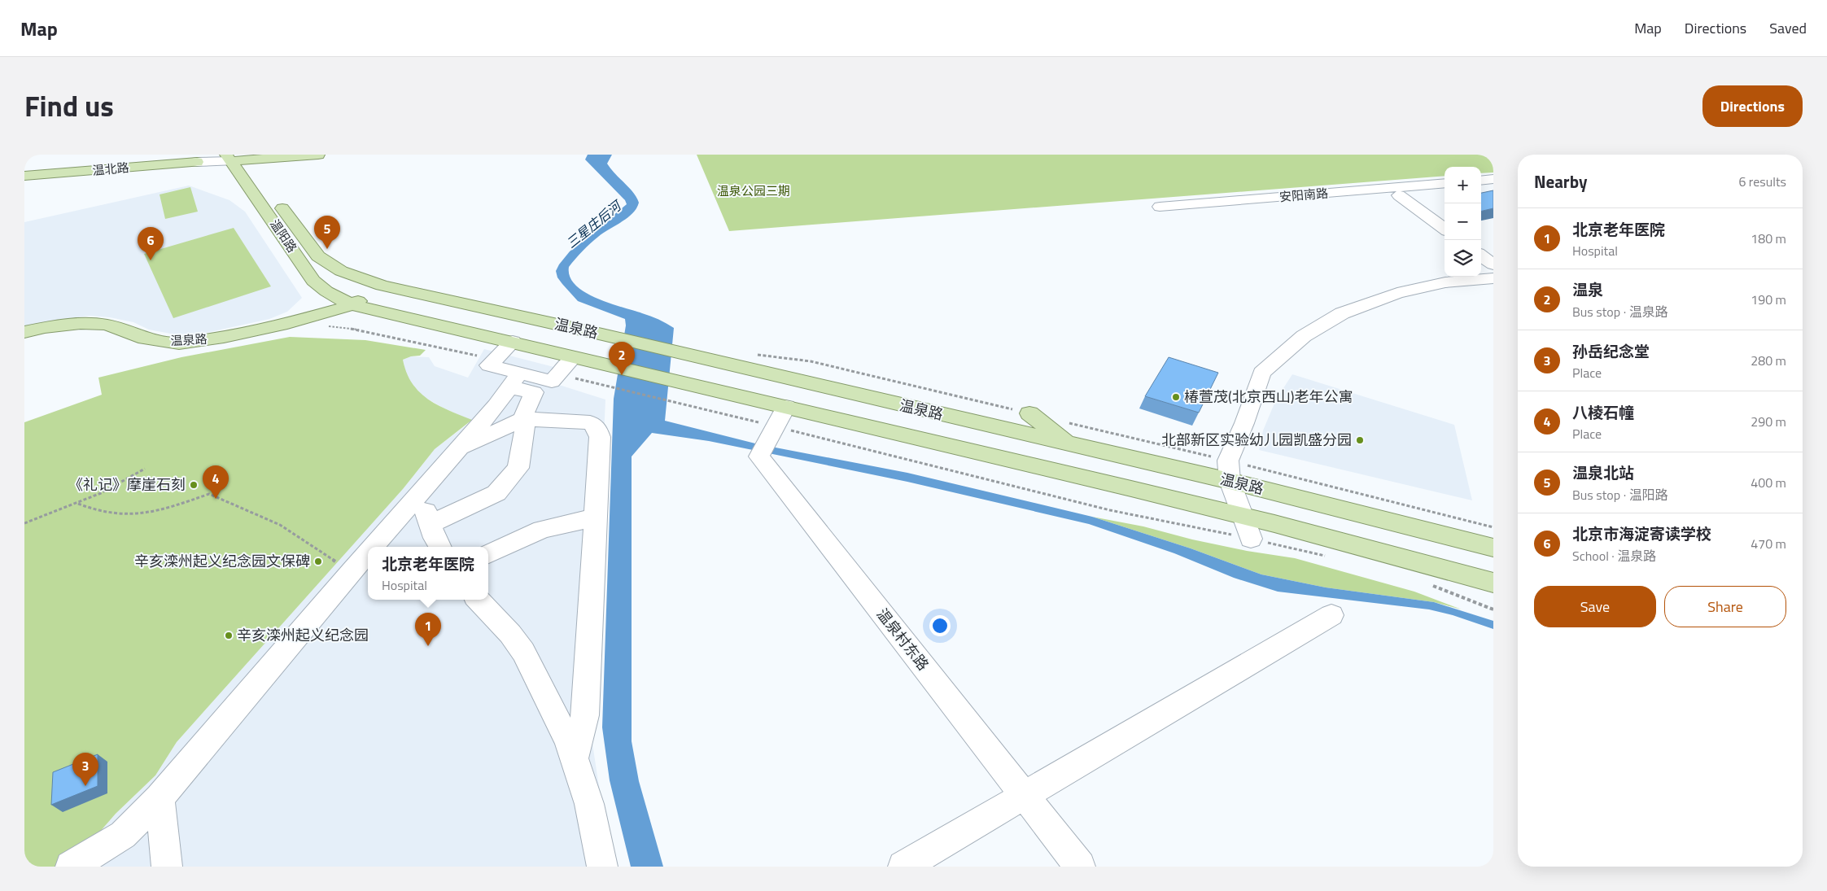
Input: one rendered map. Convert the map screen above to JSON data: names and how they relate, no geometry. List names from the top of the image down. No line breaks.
{"streets":{"main road":["温北路","温阳路","温泉路"],"street":["安阳南路","温泉村东路"]},"crossings":[["温北路","温阳路"],["温阳路","温泉路"]],"water":["三星庄后河"],"parks":["温泉公园三期"],"places":["椿萱茂(北京西山)老年公寓","北部新区实验幼儿园凯盛分园","《礼记》摩崖石刻","辛亥滦州起义纪念园文保碑","辛亥滦州起义纪念园"],"page":{"header":"Map","nav":["Map","Directions","Saved"],"title":"Find us","buttons":["Directions",["Save","Share"]],"heading":["Nearby","6 results"],"map_buttons":["+","−"],"list":[{"mark":"1","name":"北京老年医院","note":"Hospital","value":"180 m"},{"mark":"2","name":"温泉","note":"Bus stop · 温泉路","value":"190 m"},{"mark":"3","name":"孙岳纪念堂","note":"Place","value":"280 m"},{"mark":"4","name":"八棱石幢","note":"Place","value":"290 m"},{"mark":"5","name":"温泉北站","note":"Bus stop · 温阳路","value":"400 m"},{"mark":"6","name":"北京市海淀寄读学校","note":"School · 温泉路","value":"470 m"}],"pins":["5","6","2","4","1","3"],"popup":["北京老年医院","Hospital"]}}
